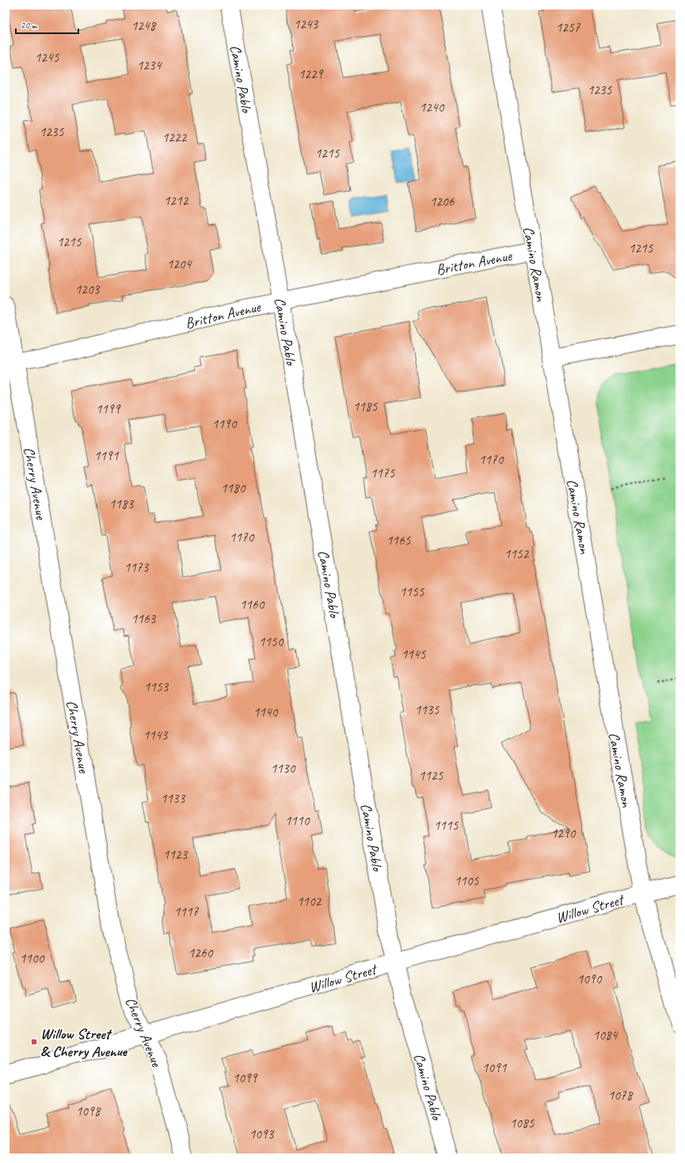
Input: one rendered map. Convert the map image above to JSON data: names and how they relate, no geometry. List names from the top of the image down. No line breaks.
{"streets":{"street":["Camino Pablo","Britton Avenue","Camino Ramon","Cherry Avenue","Willow Street"]},"crossings":[["Camino Pablo","Britton Avenue"],["Camino Pablo","Willow Street"],["Britton Avenue","Camino Ramon"],["Britton Avenue","Cherry Avenue"],["Camino Ramon","Willow Street"],["Cherry Avenue","Willow Street"]],"places":{"transit":["Willow Street & Cherry Avenue"]},"house_numbers":["1243","1248","1257","1245","1234","1229","1235","1240","1235","1222","1215","1212","1206","1215","1215","1204","1203","1185","1199","1190","1191","1170","1175","1180","1183","1170","1165","1152","1173","1155","1160","1163","1150","1145","1153","1135","1140","1143","1130","1125","1133","1110","1115","1290","1123","1105","1102","1117","1260","1100","1090","1084","1091","1099","1078","1098","1085","1093"],"scale_bar":"20 m"}
